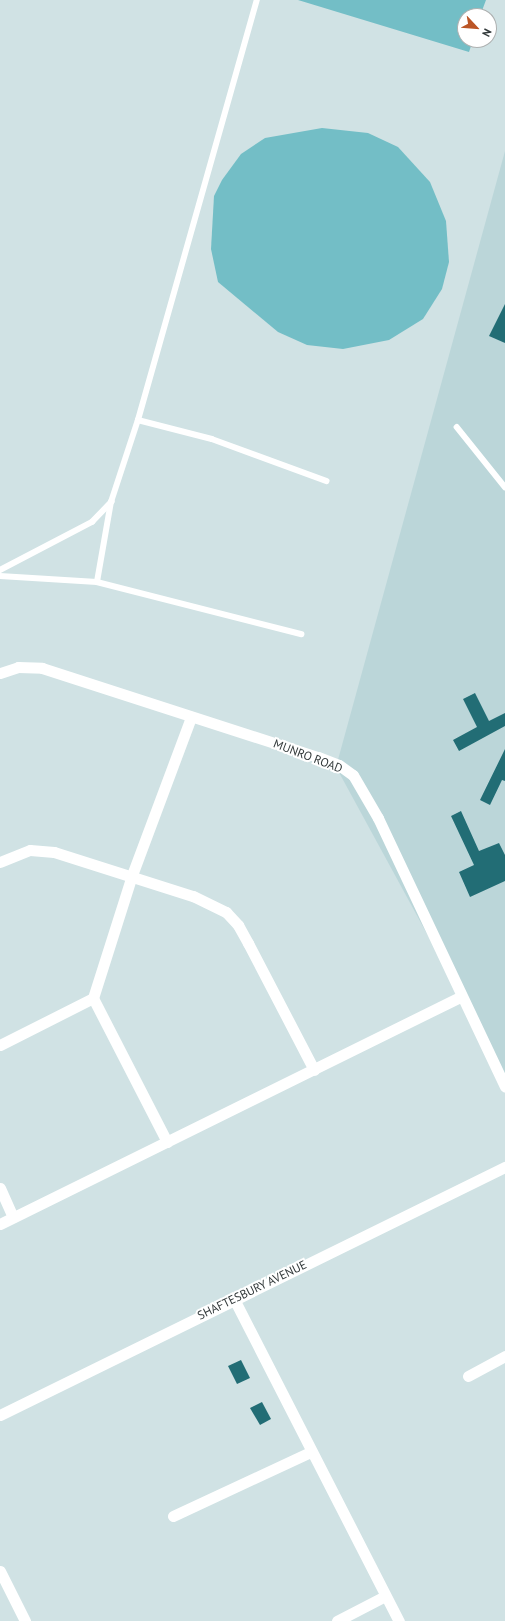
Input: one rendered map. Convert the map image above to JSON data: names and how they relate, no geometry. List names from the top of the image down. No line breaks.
{"streets":{"street":["MUNRO ROAD","SHAFTESBURY AVENUE"]},"north":"bottom right"}
